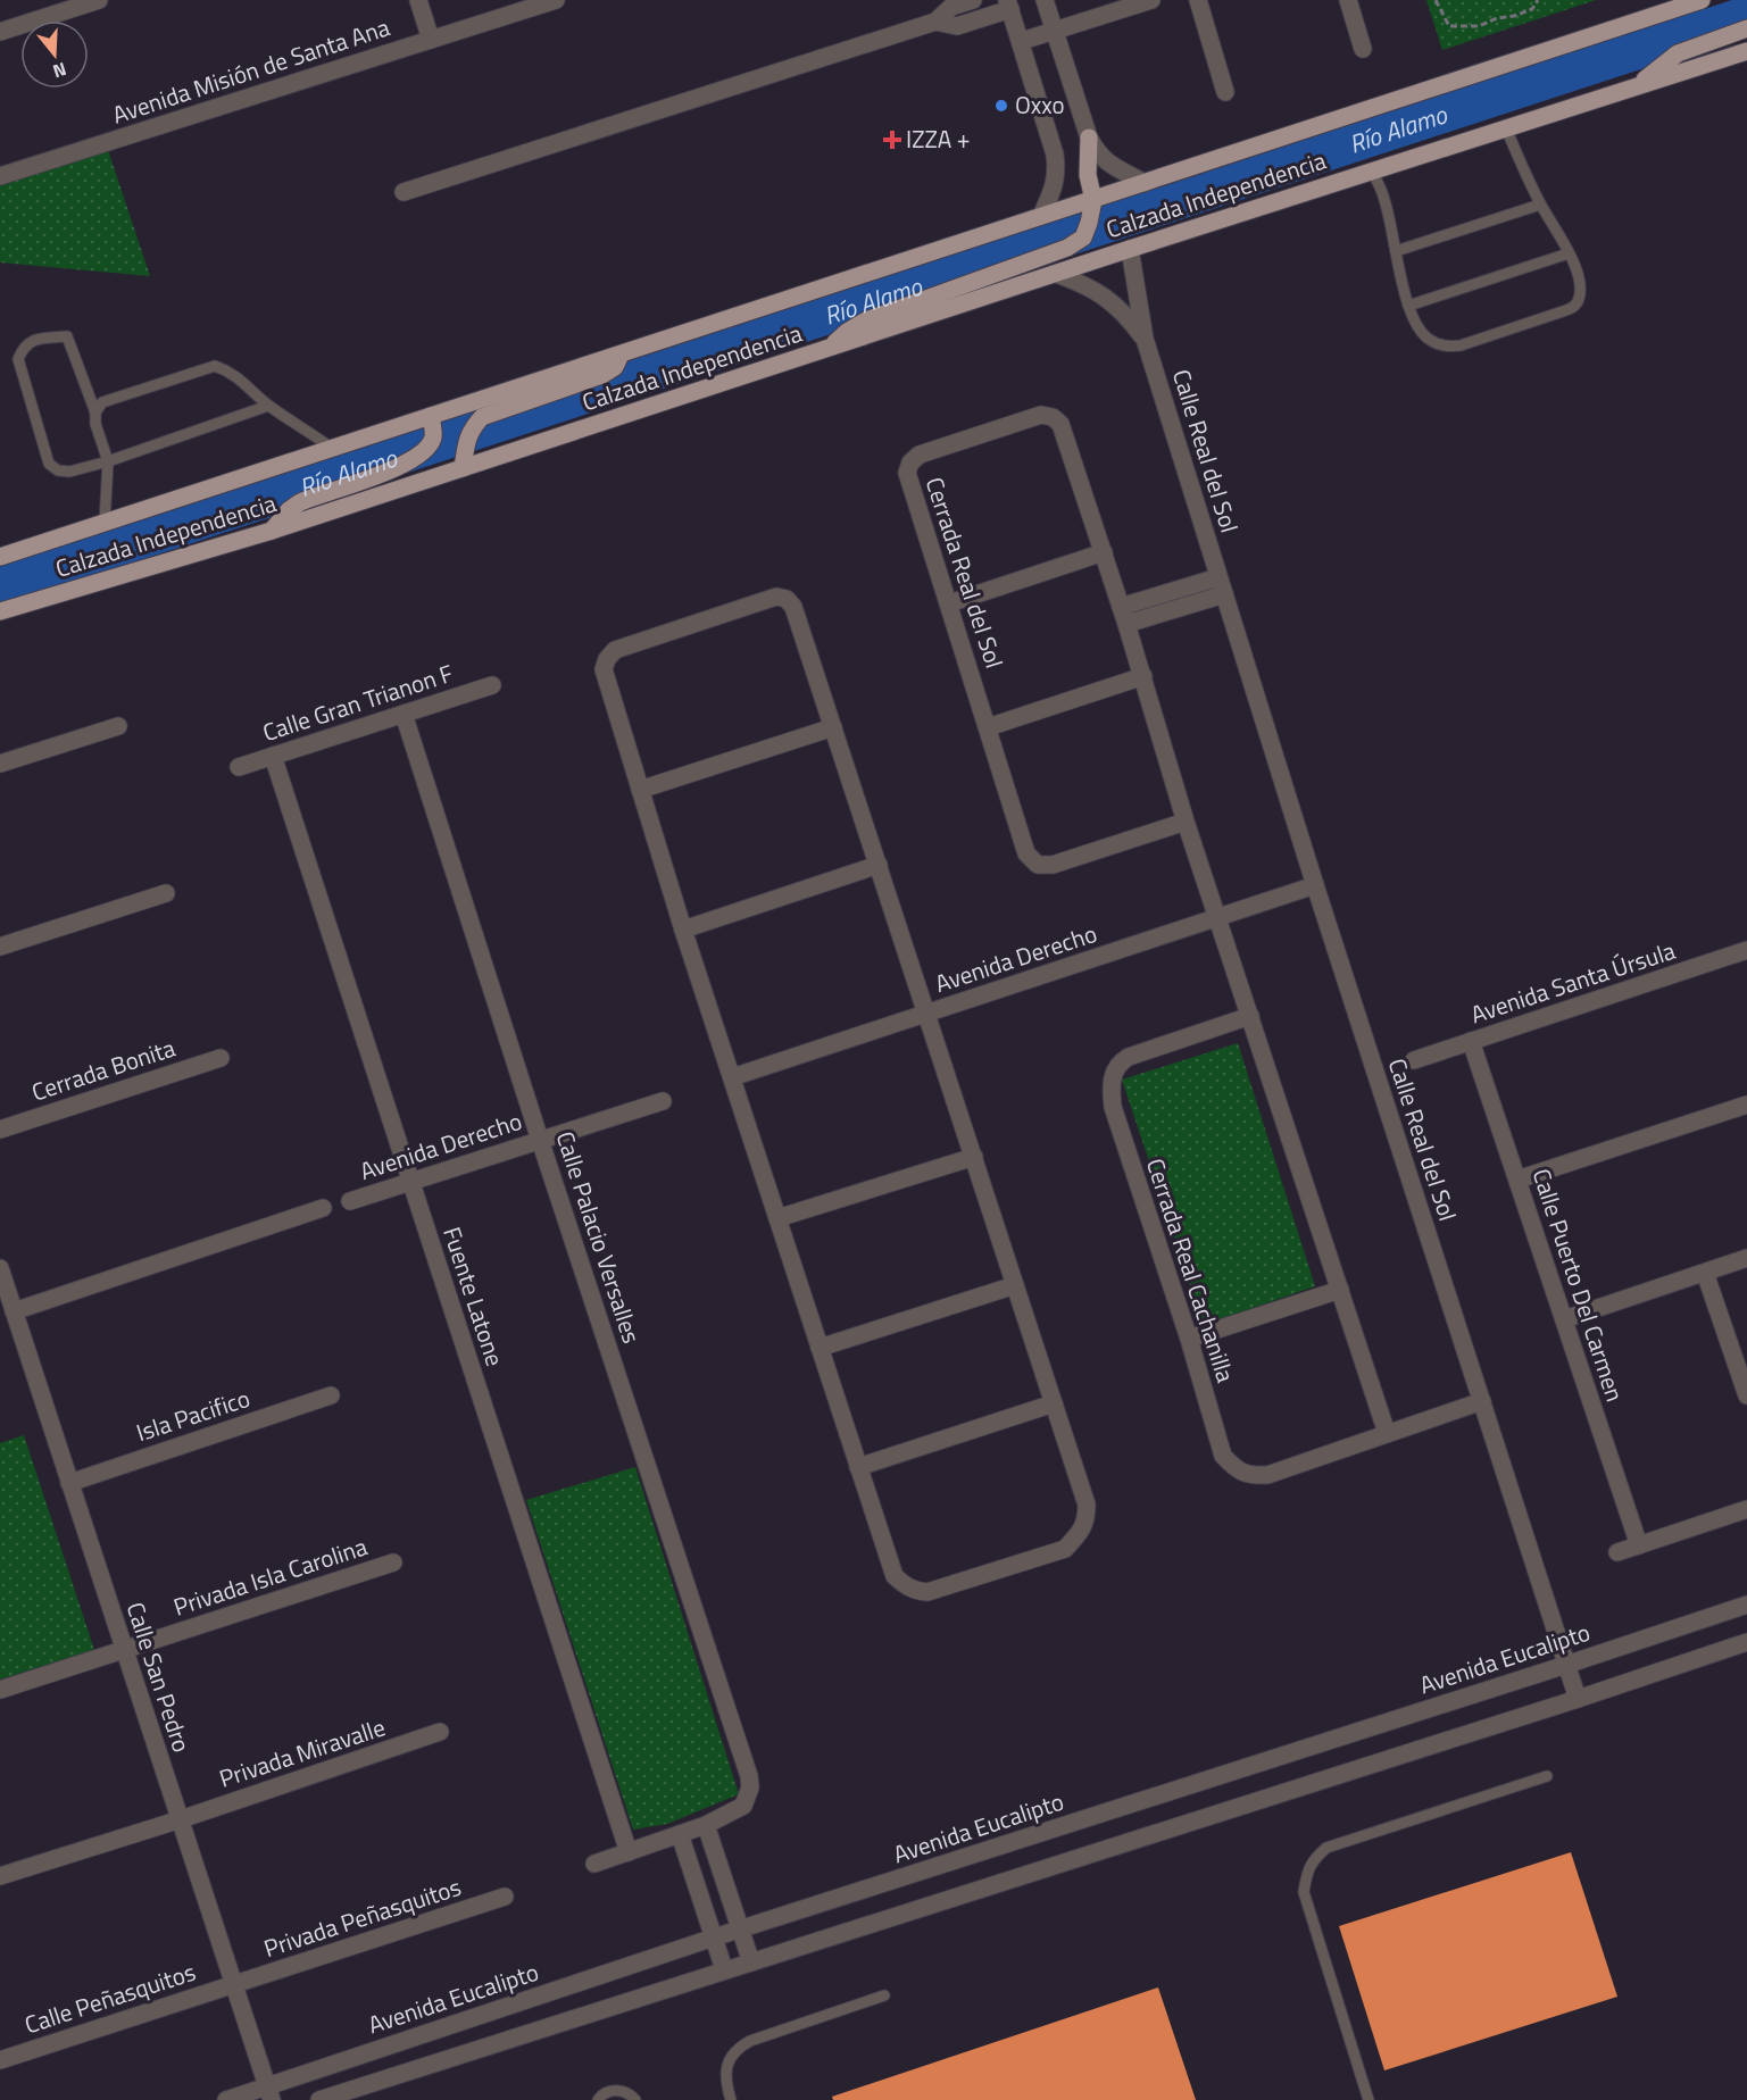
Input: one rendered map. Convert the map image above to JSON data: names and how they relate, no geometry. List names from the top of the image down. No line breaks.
{"streets":{"main road":["Calzada Independencia"],"street":["Avenida Misión de Santa Ana","Calle Real del Sol","Cerrada Real del Sol","Calle Gran Trianon F","Avenida Derecho","Avenida Santa Úrsula","Cerrada Bonita","Calle Palacio Versalles","Cerrada Real Cachanilla","Calle Puerto Del Carmen","Fuente Latone","Isla Pacifico","Privada Isla Carolina","Avenida Eucalipto","Calle San Pedro","Privada Miravalle","Privada Peñasquitos","Calle Peñasquitos"]},"crossings":[["Calzada Independencia","Calle Real del Sol"],["Calle Real del Sol","Avenida Derecho"],["Calle Real del Sol","Cerrada Real Cachanilla"],["Calle Real del Sol","Avenida Eucalipto"],["Cerrada Real del Sol","Avenida Derecho"],["Calle Gran Trianon F","Calle Palacio Versalles"],["Calle Gran Trianon F","Fuente Latone"],["Avenida Derecho","Calle Palacio Versalles"],["Avenida Derecho","Fuente Latone"],["Avenida Santa Úrsula","Calle Puerto Del Carmen"],["Isla Pacifico","Calle San Pedro"],["Privada Isla Carolina","Calle San Pedro"],["Avenida Eucalipto","Calle San Pedro"],["Calle San Pedro","Privada Miravalle"],["Calle San Pedro","Privada Peñasquitos"],["Calle San Pedro","Calle Peñasquitos"],["Privada Peñasquitos","Calle Peñasquitos"]],"water":["Río Alamo"],"places":{"other":["Oxxo"],"health":["IZZA +"]},"north":"bottom"}
